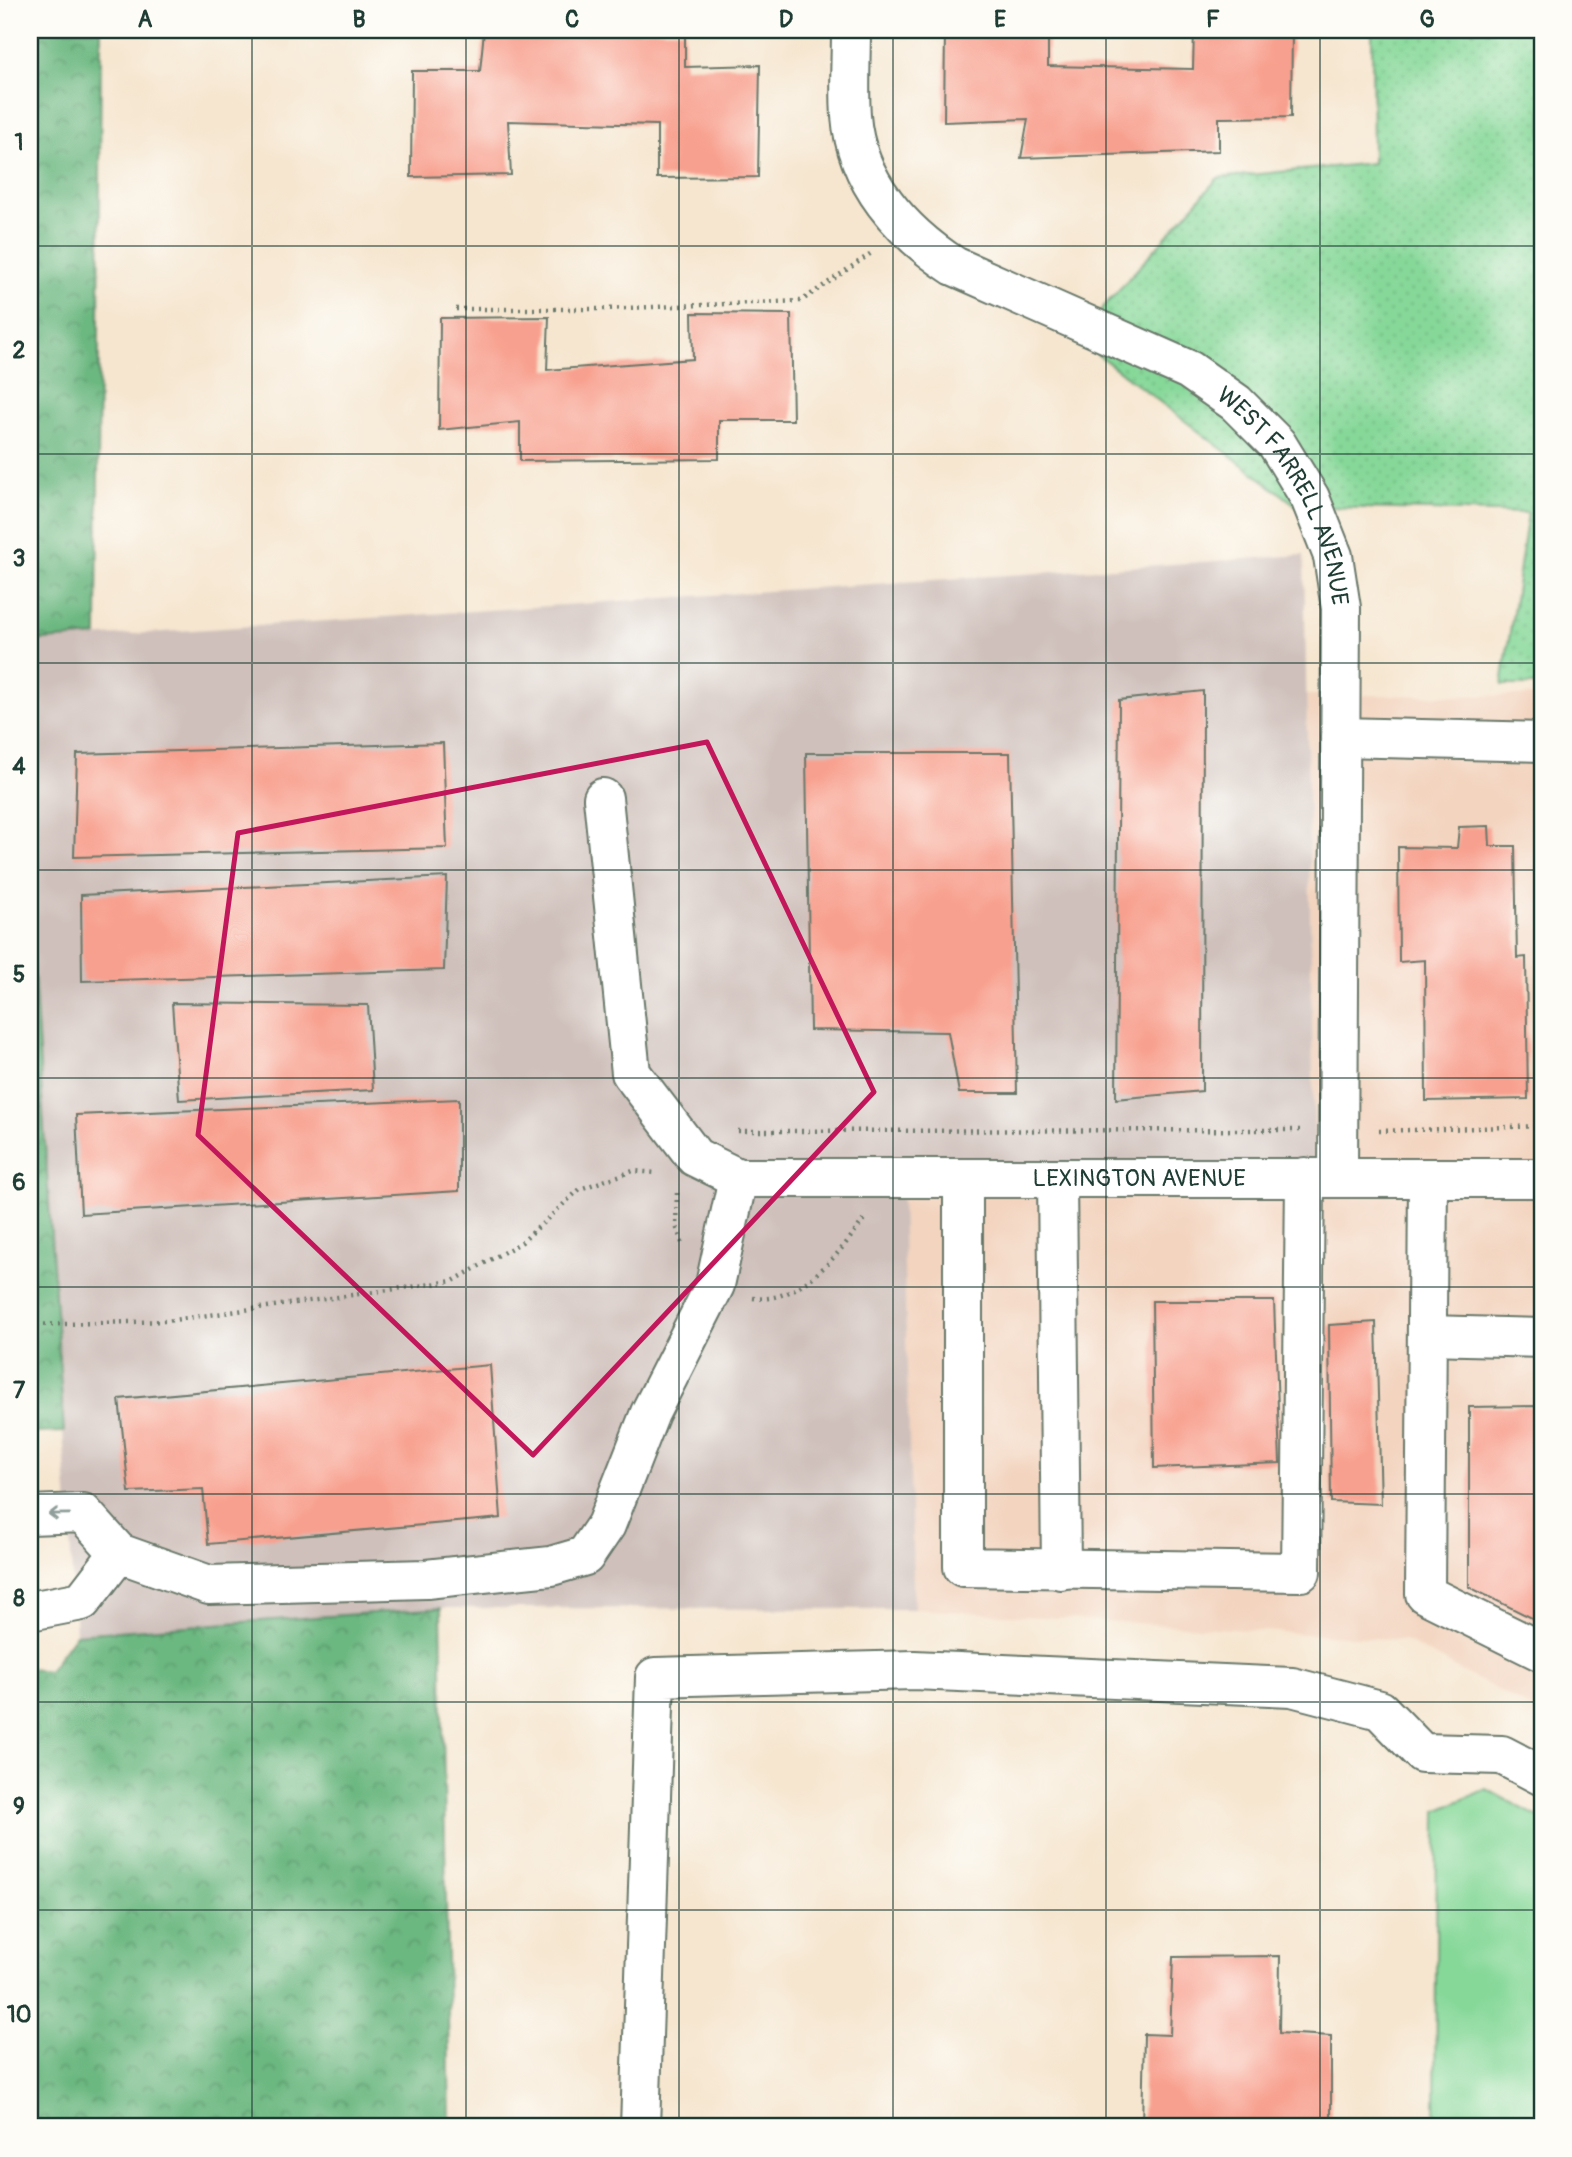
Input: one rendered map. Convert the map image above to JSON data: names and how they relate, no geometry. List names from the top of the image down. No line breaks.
{"streets":{"street":["WEST FARRELL AVENUE","LEXINGTON AVENUE"]},"crossings":[["WEST FARRELL AVENUE","LEXINGTON AVENUE"]],"grid":{"columns":["A","B","C","D","E","F","G"],"rows":["1","2","3","4","5","6","7","8","9","10"]}}
